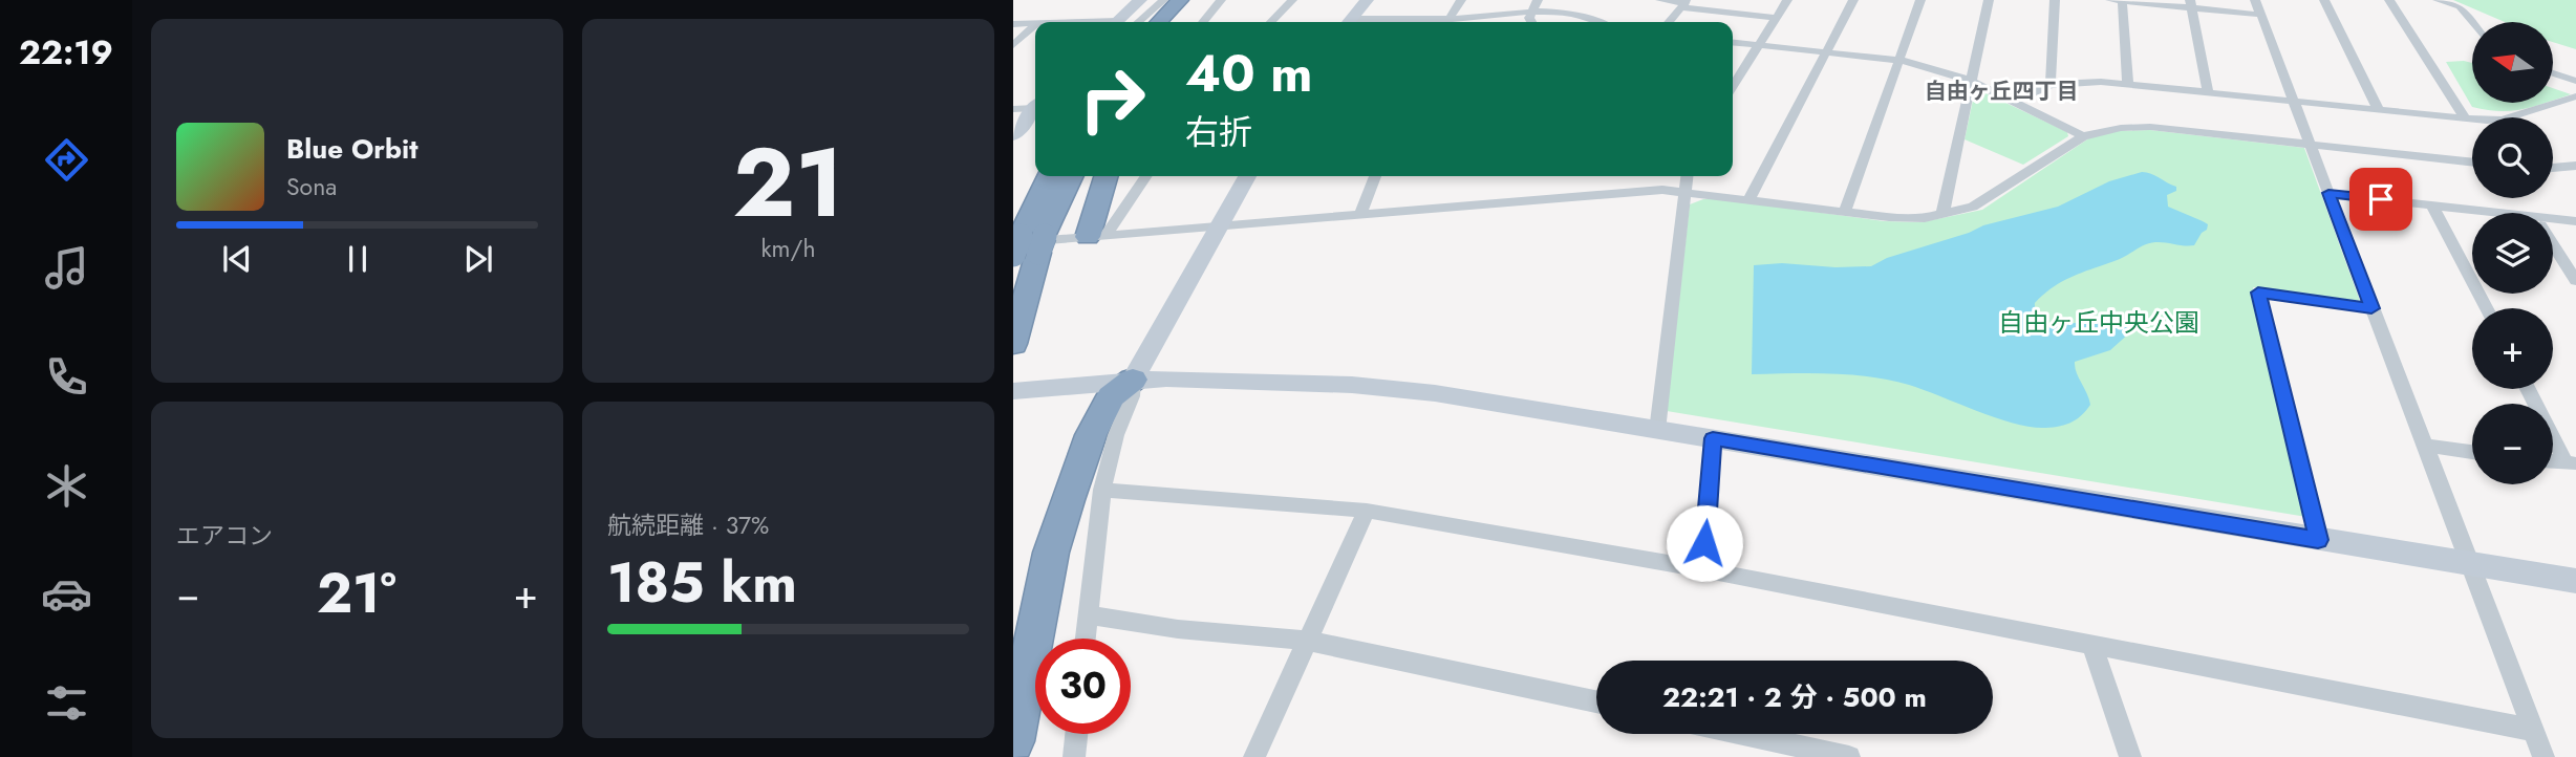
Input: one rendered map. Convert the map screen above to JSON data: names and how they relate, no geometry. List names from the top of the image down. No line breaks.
{"districts":["自由ヶ丘四丁目"],"parks":["自由ヶ丘中央公園"],"north":"left","page":{"tabs":"22:19","tile":[["21","km/h"],"エアコン",["航続距離 · 37%","185 km"]],"map_buttons":["+","−"],"turn":["40 m","右折"],"song":["Blue Orbit","Sona"],"heat":["−","21°","+"],"limit":"30","trip":"22:21 · 2 分 · 500 m"}}
